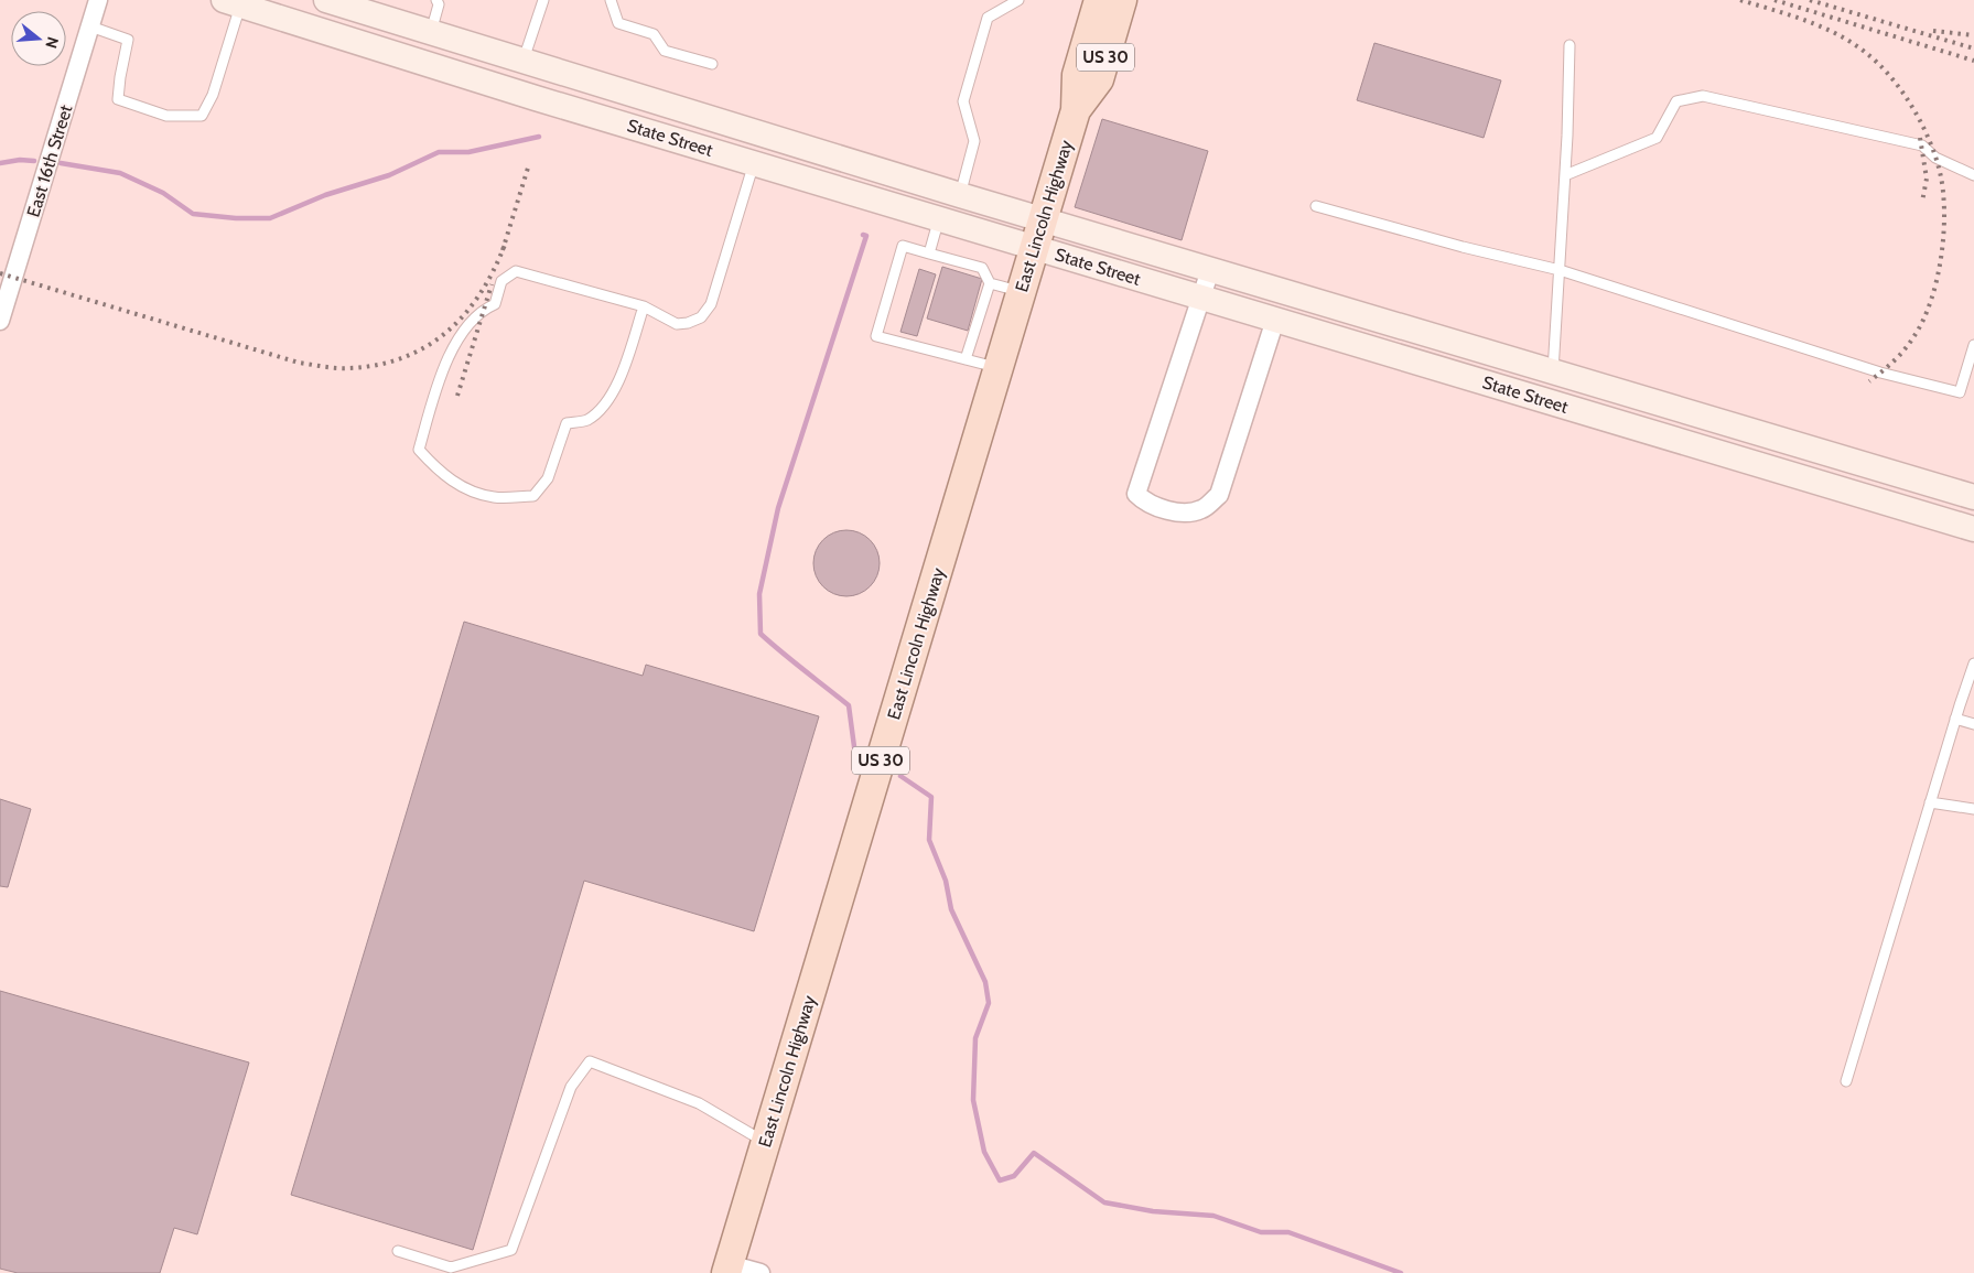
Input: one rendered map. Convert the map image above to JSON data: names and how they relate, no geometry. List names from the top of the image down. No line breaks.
{"streets":{"main road":["US 30","East Lincoln Highway"],"street":["State Street","East 16th Street"]},"crossings":[["State Street","East Lincoln Highway"]],"north":"right"}
